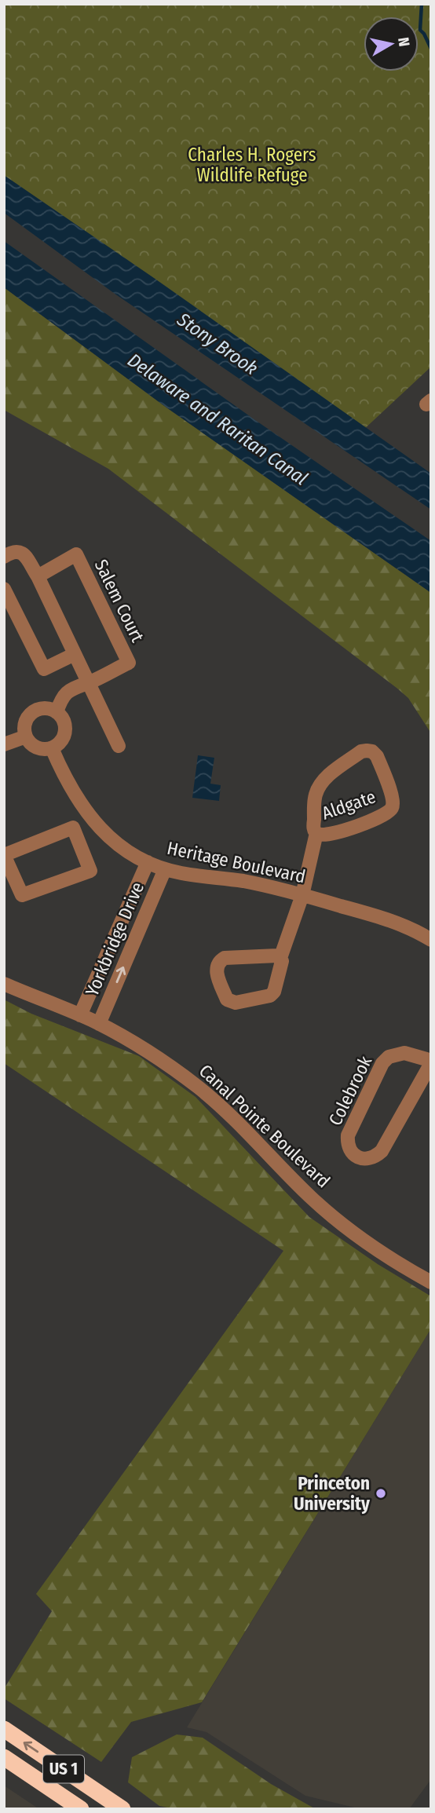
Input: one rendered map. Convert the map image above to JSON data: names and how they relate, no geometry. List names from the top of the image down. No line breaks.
{"streets":{"highway":["US 1"],"street":["Salem Court","Aldgate","Heritage Boulevard","Yorkbridge Drive","Colebrook","Canal Pointe Boulevard"]},"crossings":[["Salem Court","Heritage Boulevard"],["Heritage Boulevard","Yorkbridge Drive"],["Yorkbridge Drive","Canal Pointe Boulevard"]],"water":["Stony Brook","Delaware and Raritan Canal"],"parks":["Charles H. Rogers Wildlife Refuge"],"places":["Princeton University"],"north":"right"}
